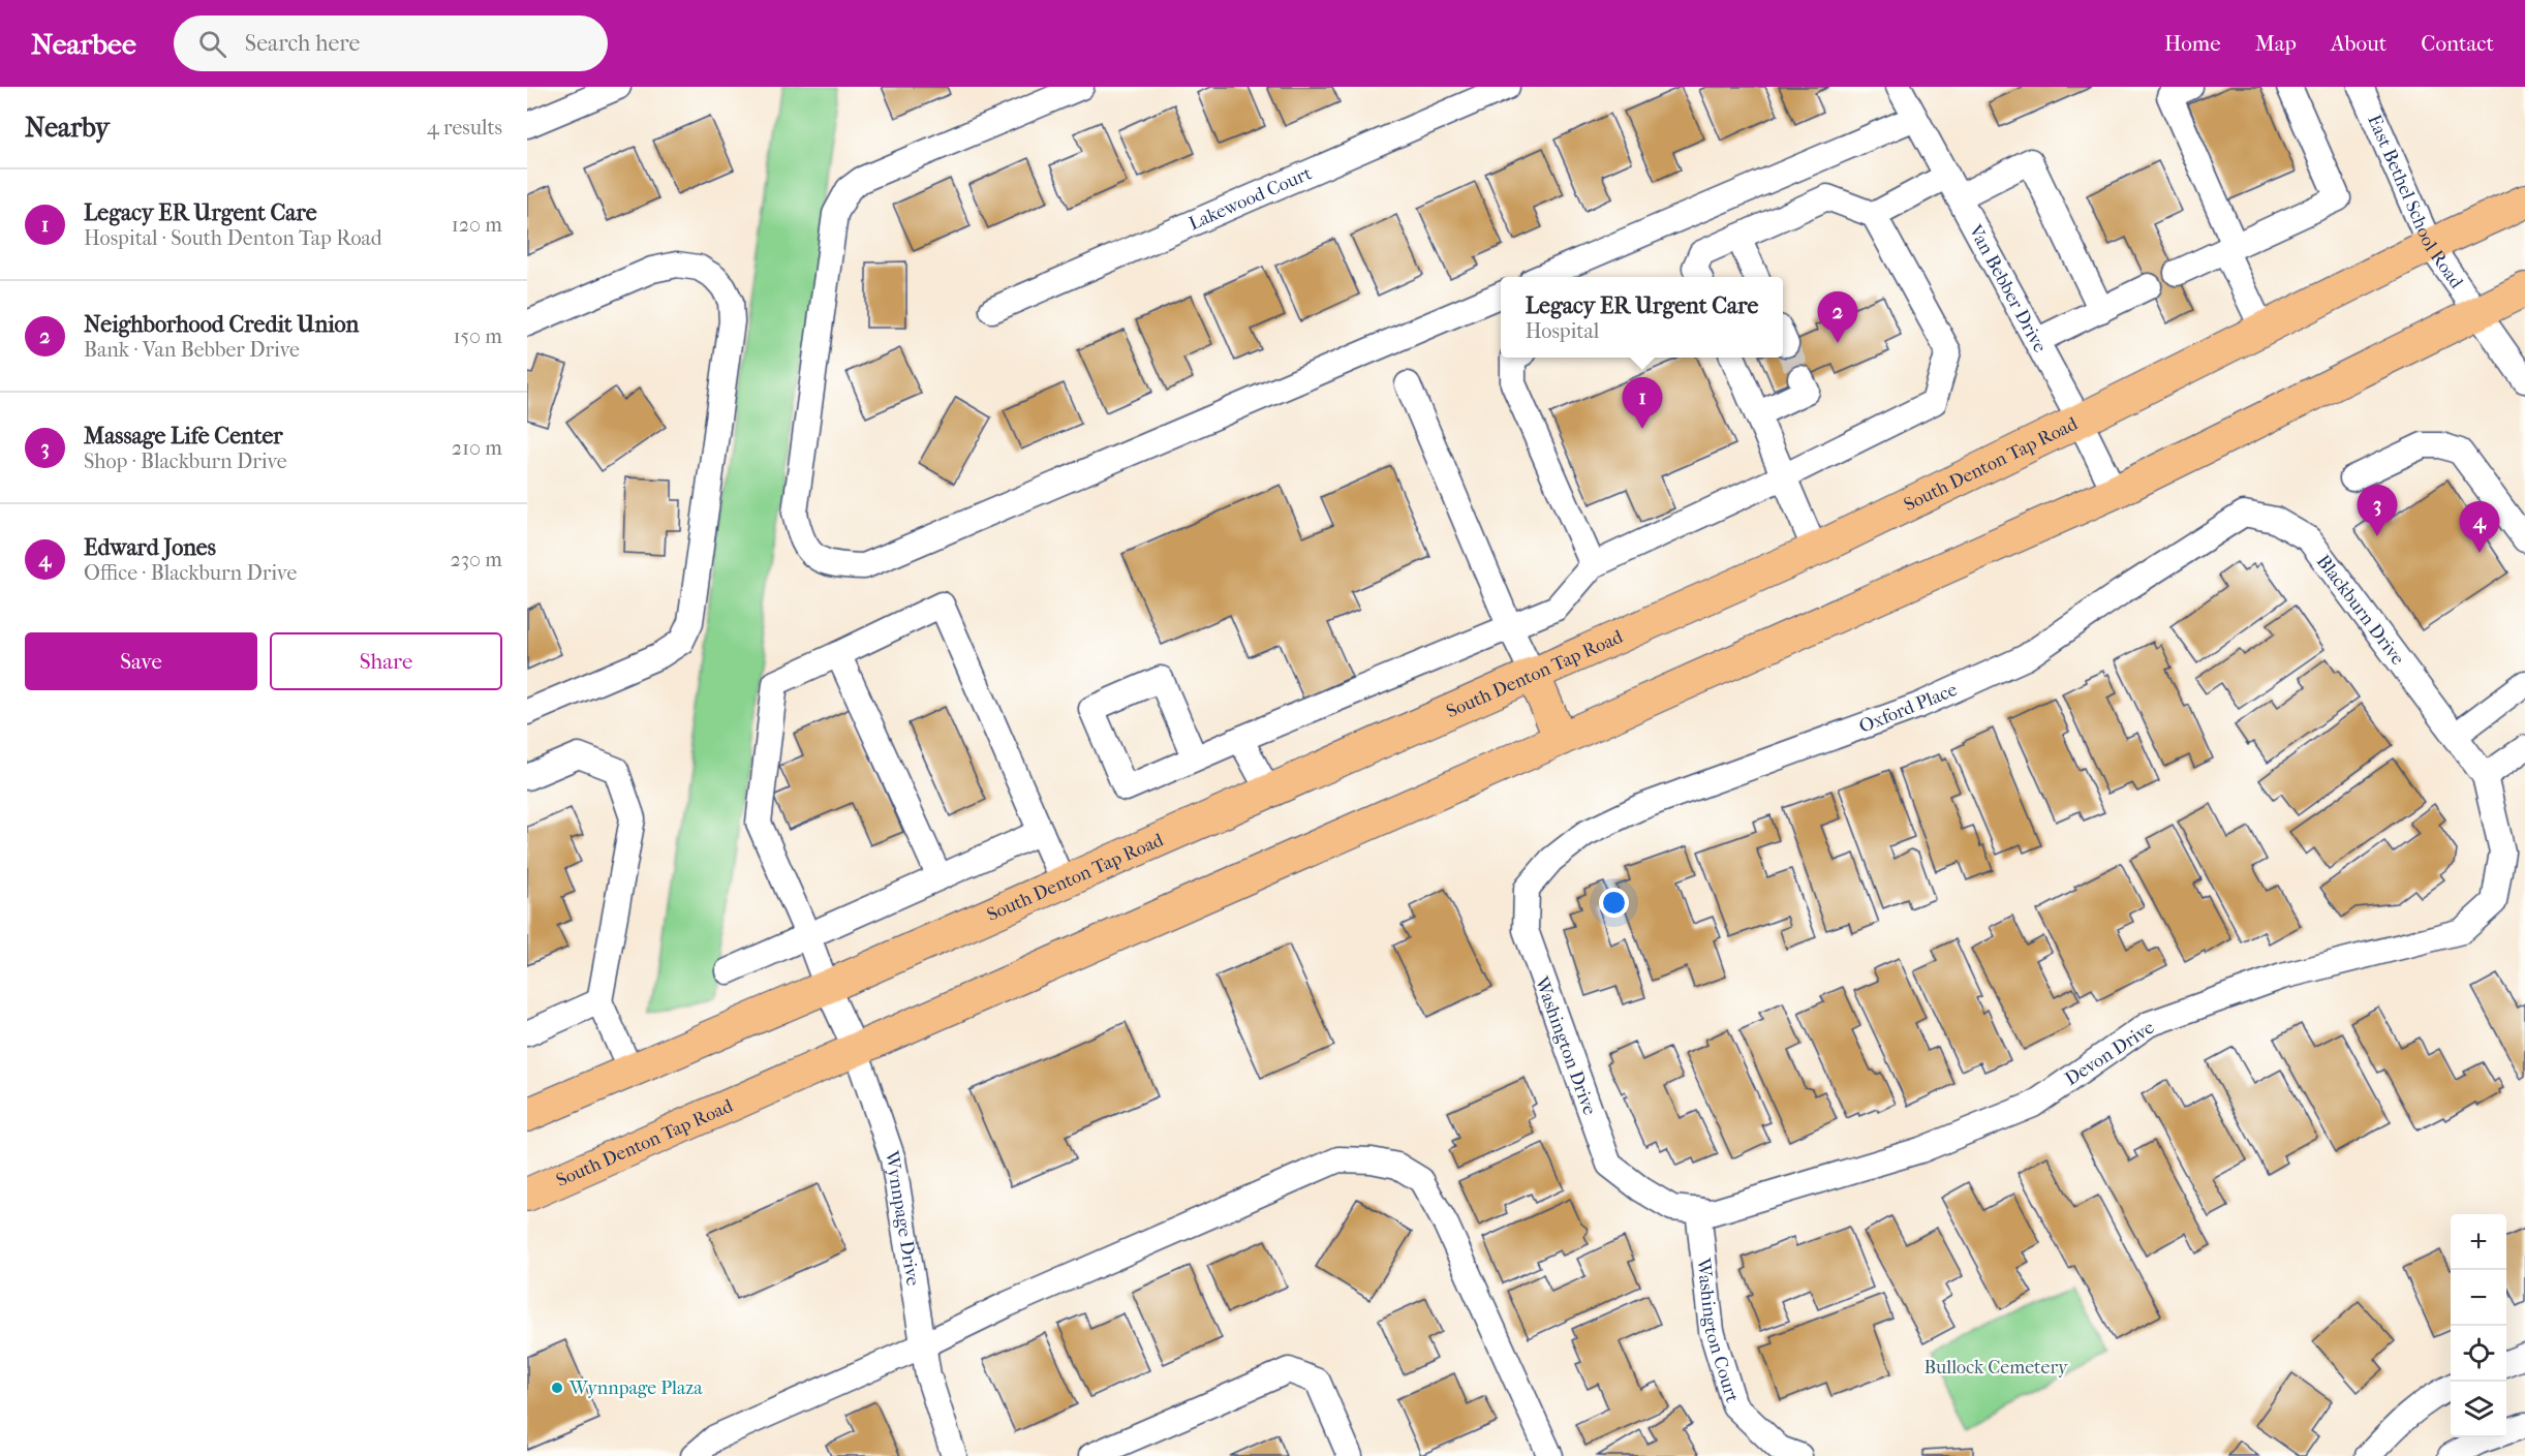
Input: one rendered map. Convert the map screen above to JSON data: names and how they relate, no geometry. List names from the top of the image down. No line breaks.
{"streets":{"main road":["South Denton Tap Road"],"street":["Lakewood Court","East Bethel School Road","Van Bebber Drive","Blackburn Drive","Oxford Place","Washington Drive","Devon Drive","Wynnpage Drive","Washington Court"]},"crossings":[["East Bethel School Road","South Denton Tap Road"],["Van Bebber Drive","South Denton Tap Road"],["South Denton Tap Road","Wynnpage Drive"],["Blackburn Drive","Oxford Place"],["Blackburn Drive","Devon Drive"],["Oxford Place","Washington Drive"],["Washington Drive","Devon Drive"],["Devon Drive","Washington Court"]],"parks":["Bullock Cemetery"],"places":["Wynnpage Plaza"],"page":{"header":"Nearbee","search":"Search here","nav":["Home","Map","About","Contact"],"heading":["Nearby","4 results"],"list":[{"mark":"1","name":"Legacy ER Urgent Care","note":"Hospital · South Denton Tap Road","value":"120 m"},{"mark":"2","name":"Neighborhood Credit Union","note":"Bank · Van Bebber Drive","value":"150 m"},{"mark":"3","name":"Massage Life Center","note":"Shop · Blackburn Drive","value":"210 m"},{"mark":"4","name":"Edward Jones","note":"Office · Blackburn Drive","value":"230 m"}],"popup":["Legacy ER Urgent Care","Hospital"],"pins":["2","1","3","4"],"buttons":["Save","Share"],"map_buttons":["+","−"]}}
